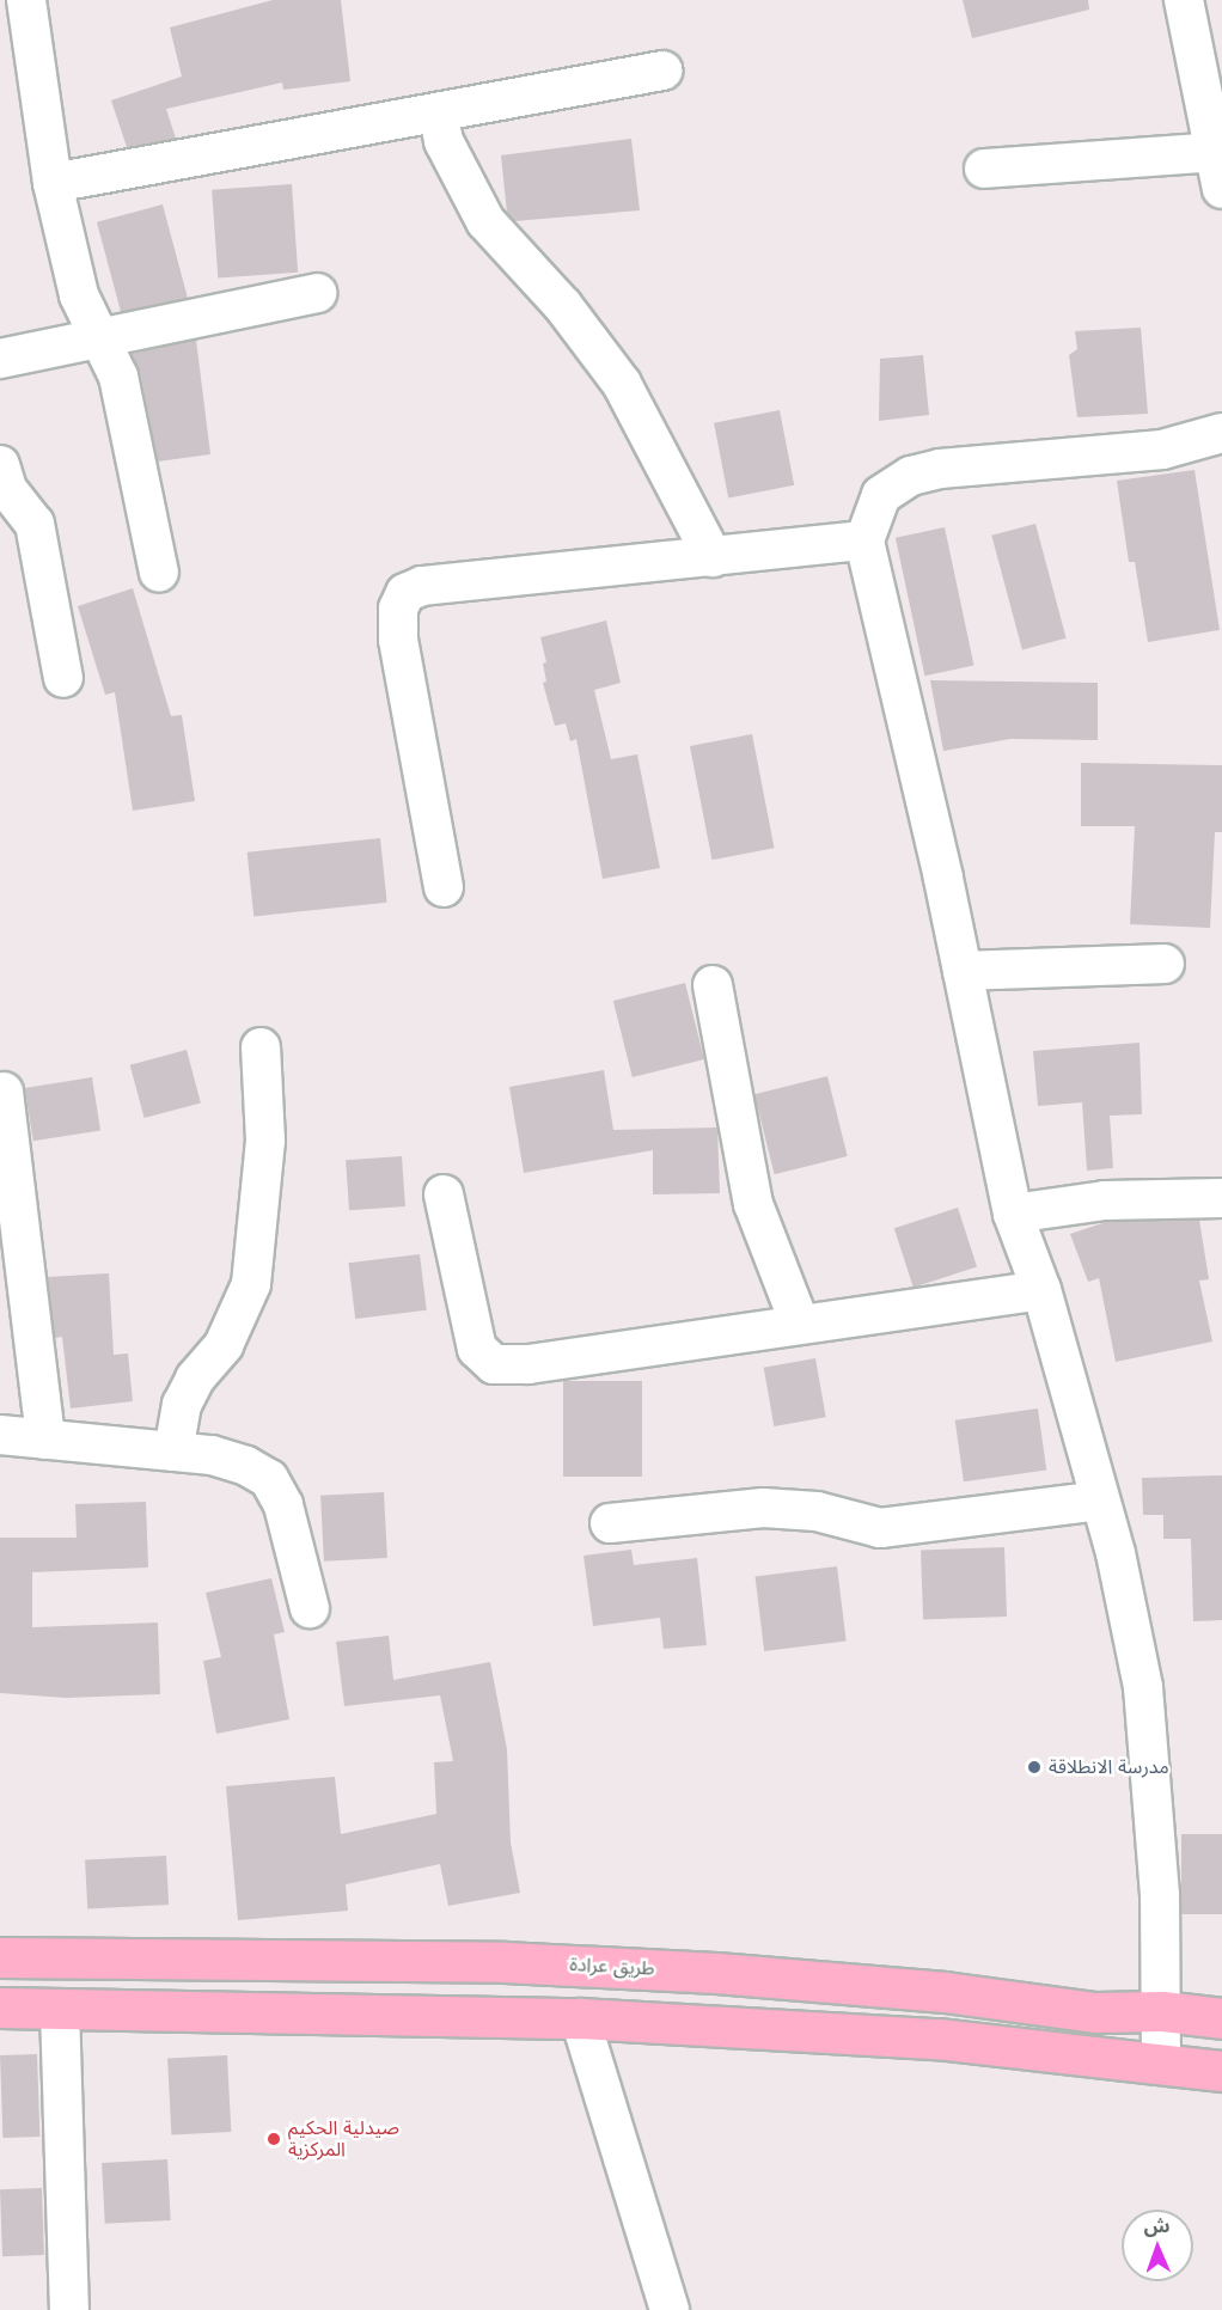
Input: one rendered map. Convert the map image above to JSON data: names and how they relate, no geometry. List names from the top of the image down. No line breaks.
{"streets":{"main road":["طريق عرادة"]},"places":["مدرسة الانطلاقة","صيدلية الحكيم المركزية"],"north":"top"}
